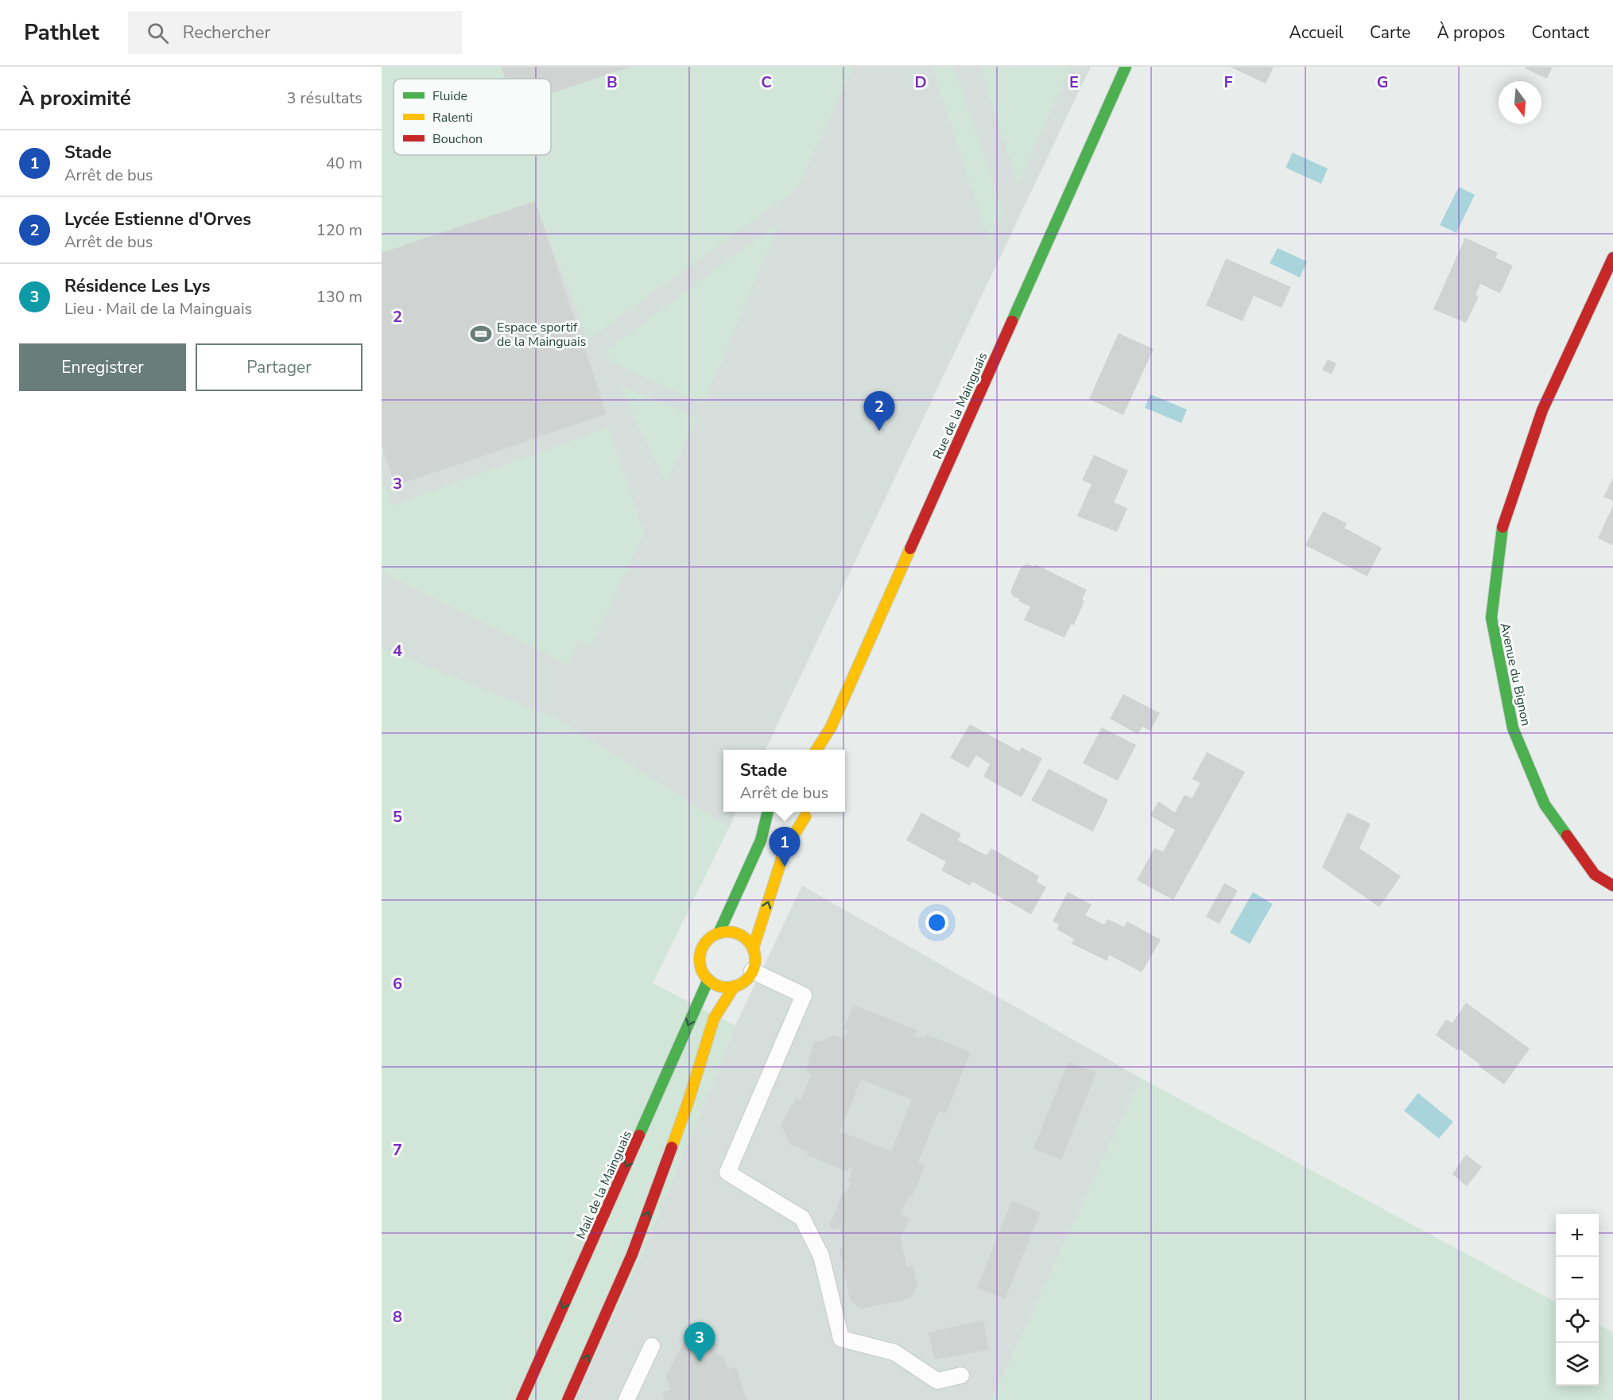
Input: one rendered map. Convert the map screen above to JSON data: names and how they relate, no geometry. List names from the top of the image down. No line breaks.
{"streets":{"street":["Rue de la Mainguais","Avenue du Bignon","Mail de la Mainguais"]},"places":{"sports":["Espace sportif de la Mainguais"]},"legend":["Fluide","Ralenti","Bouchon"],"north":"bottom","page":{"header":"Pathlet","search":"Rechercher","nav":["Accueil","Carte","À propos","Contact"],"heading":["À proximité","3 résultats"],"list":[{"mark":"1","name":"Stade","note":"Arrêt de bus","value":"40 m"},{"mark":"2","name":"Lycée Estienne d'Orves","note":"Arrêt de bus","value":"120 m"},{"mark":"3","name":"Résidence Les Lys","note":"Lieu · Mail de la Mainguais","value":"130 m"}],"buttons":["Enregistrer","Partager"],"pins":["2","1","3"],"popup":["Stade","Arrêt de bus"],"map_buttons":["+","−"]},"grid":{"columns":["B","C","D","E","F","G"],"rows":["2","3","4","5","6","7","8"]}}
